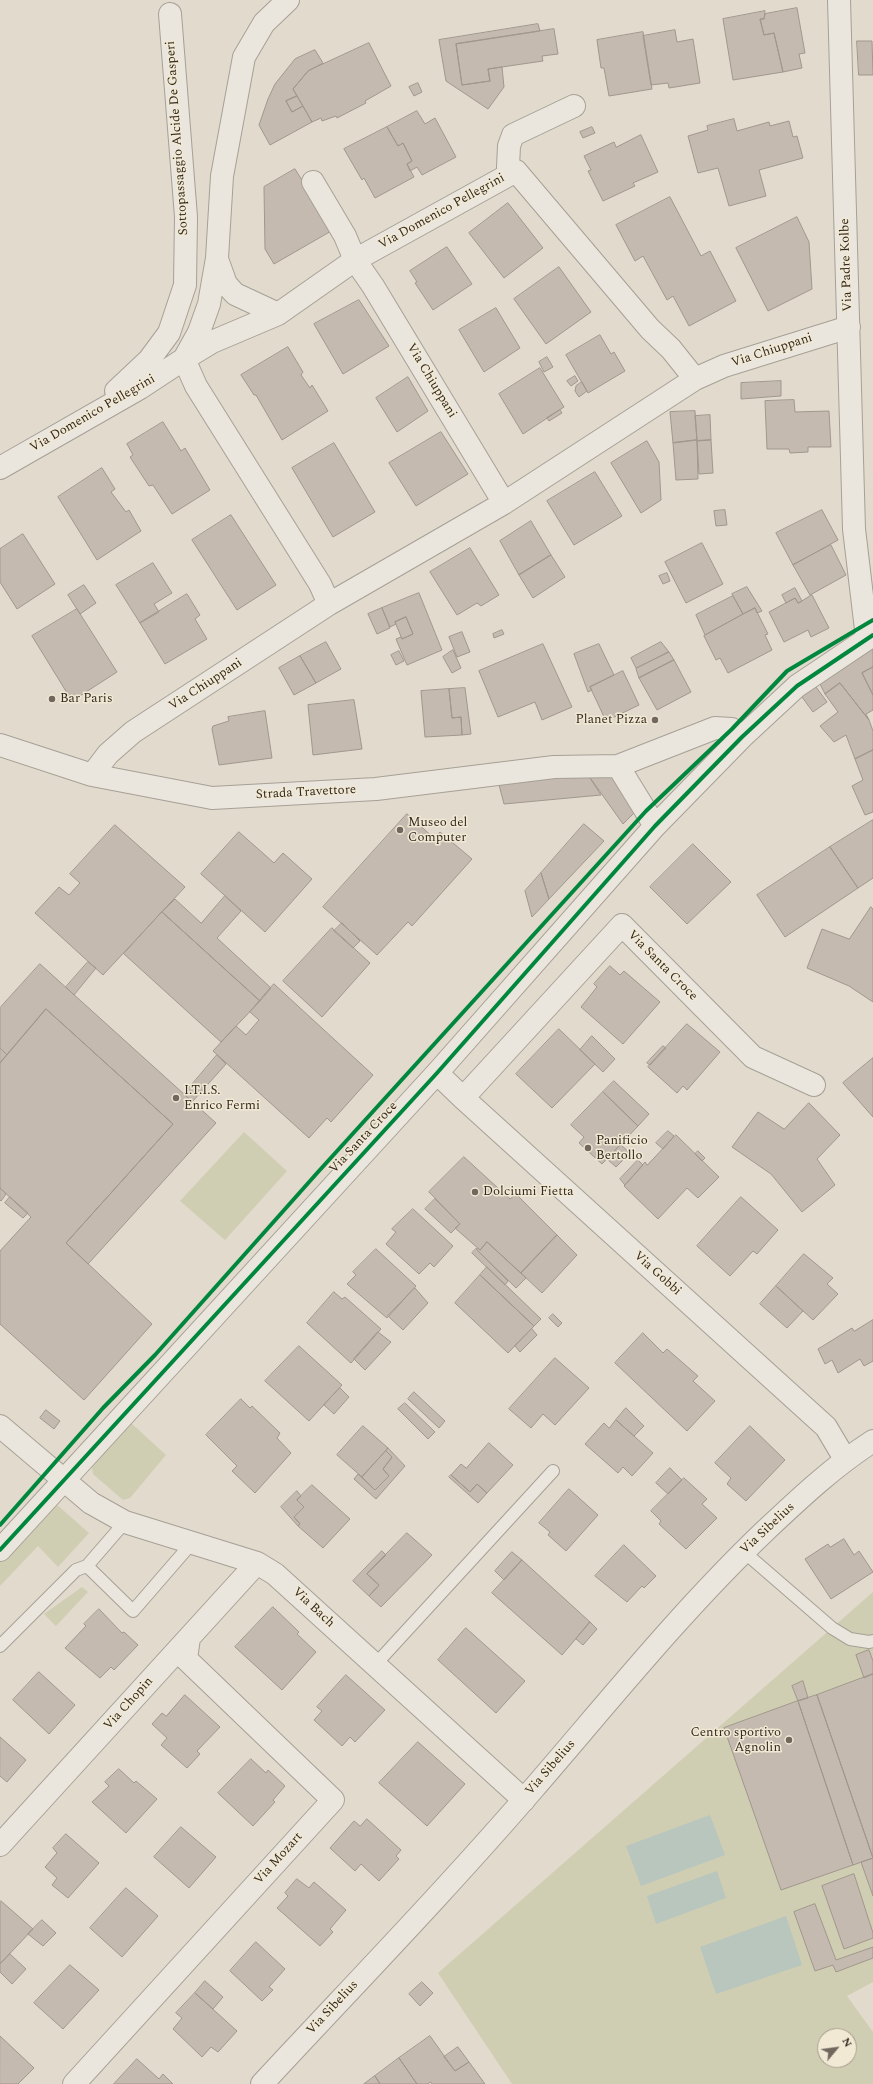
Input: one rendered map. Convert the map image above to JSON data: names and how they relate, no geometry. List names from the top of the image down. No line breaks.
{"streets":{"street":["Sottopassaggio Alcide De Gasperi","Via Domenico Pellegrini","Via Padre Kolbe","Via Chiuppani","Strada Travettore","Via Santa Croce","Via Gobbi","Via Sibelius","Via Bach","Via Chopin","Via Mozart"]},"crossings":[["Via Domenico Pellegrini","Via Chiuppani"],["Via Padre Kolbe","Via Chiuppani"],["Via Padre Kolbe","Via Santa Croce"],["Via Chiuppani","Strada Travettore"],["Strada Travettore","Via Santa Croce"],["Via Santa Croce","Via Gobbi"],["Via Santa Croce","Via Bach"],["Via Gobbi","Via Sibelius"],["Via Sibelius","Via Bach"],["Via Bach","Via Chopin"],["Via Chopin","Via Mozart"]],"places":["Bar Paris","Planet Pizza","Museo del Computer","I.T.I.S. Enrico Fermi","Panificio Bertollo","Dolciumi Fietta","Centro sportivo Agnolin"],"north":"top right"}
